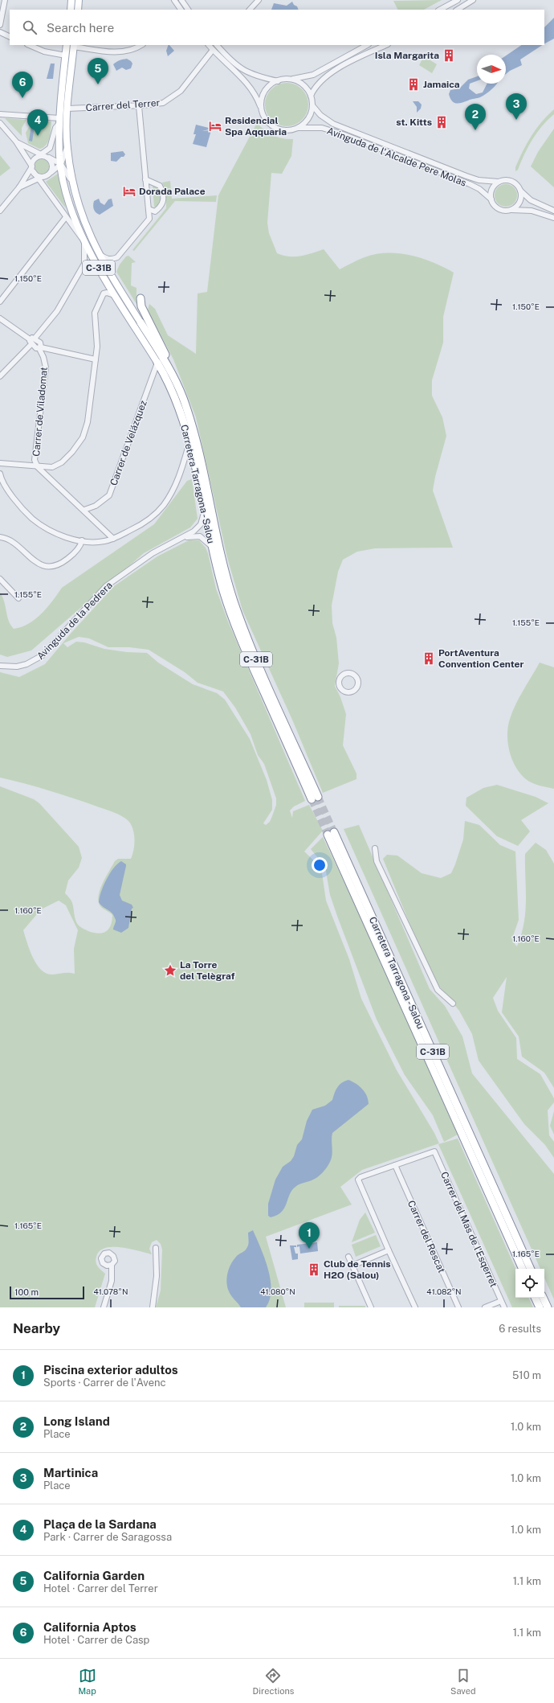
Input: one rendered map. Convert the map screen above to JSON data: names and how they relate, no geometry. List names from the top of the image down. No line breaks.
{"streets":{"highway":["C-31B","Carretera Tarragona - Salou"],"street":["Carrer del Terrer","Avinguda de l'Alcalde Pere Molas","Carrer de Viladomat","Carrer de Velázquez","Avinguda de la Pedrera","Carrer del Mas de l'Esqerret","Carrer del Rescat"]},"crossings":[["Carrer del Terrer","Carretera Tarragona - Salou"],["Carrer de Viladomat","Carrer de Velázquez"],["Carrer de Velázquez","Carretera Tarragona - Salou"],["Carretera Tarragona - Salou","Avinguda de la Pedrera"],["Carrer del Mas de l'Esqerret","Carrer del Rescat"]],"places":{"building":["Isla Margarita","Jamaica","st. Kitts","PortAventura Convention Center","Club de Tennis H2O (Salou)"],"hotel":["Residencial Spa Aqquaria","Dorada Palace"],"place":["La Torre del Telègraf"]},"scale_bar":"100 m","north":"right","page":{"search":"Search here","pins":["5","6","3","2","4","1"],"scale":"100 m","heading":["Nearby","6 results"],"list":[{"mark":"1","name":"Piscina exterior adultos","note":"Sports · Carrer de l'Avenc","value":"510 m"},{"mark":"2","name":"Long Island","note":"Place","value":"1.0 km"},{"mark":"3","name":"Martinica","note":"Place","value":"1.0 km"},{"mark":"4","name":"Plaça de la Sardana","note":"Park · Carrer de Saragossa","value":"1.0 km"},{"mark":"5","name":"California Garden","note":"Hotel · Carrer del Terrer","value":"1.1 km"},{"mark":"6","name":"California Aptos","note":"Hotel · Carrer de Casp","value":"1.1 km"}],"nav":["Map","Directions","Saved"]},"coordinates":["1.150°E","1.155°E","1.160°E","1.165°E","41.078°N","41.080°N","41.082°N"]}
